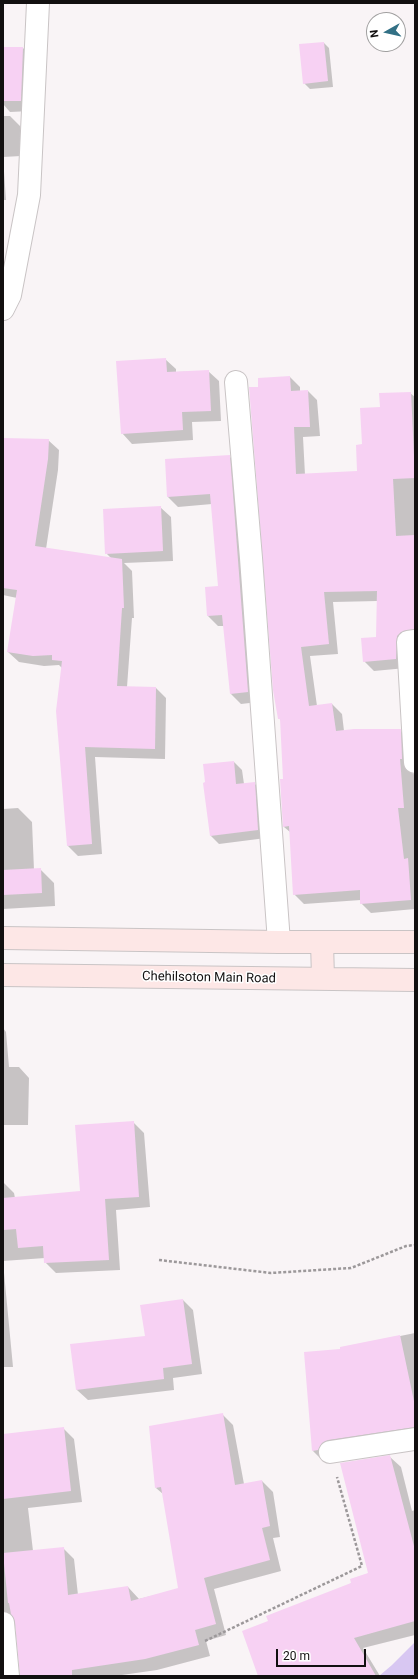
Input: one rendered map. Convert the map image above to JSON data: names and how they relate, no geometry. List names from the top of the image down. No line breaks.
{"streets":{"main road":["Chehilsoton Main Road"]},"scale_bar":"20 m","north":"left"}
